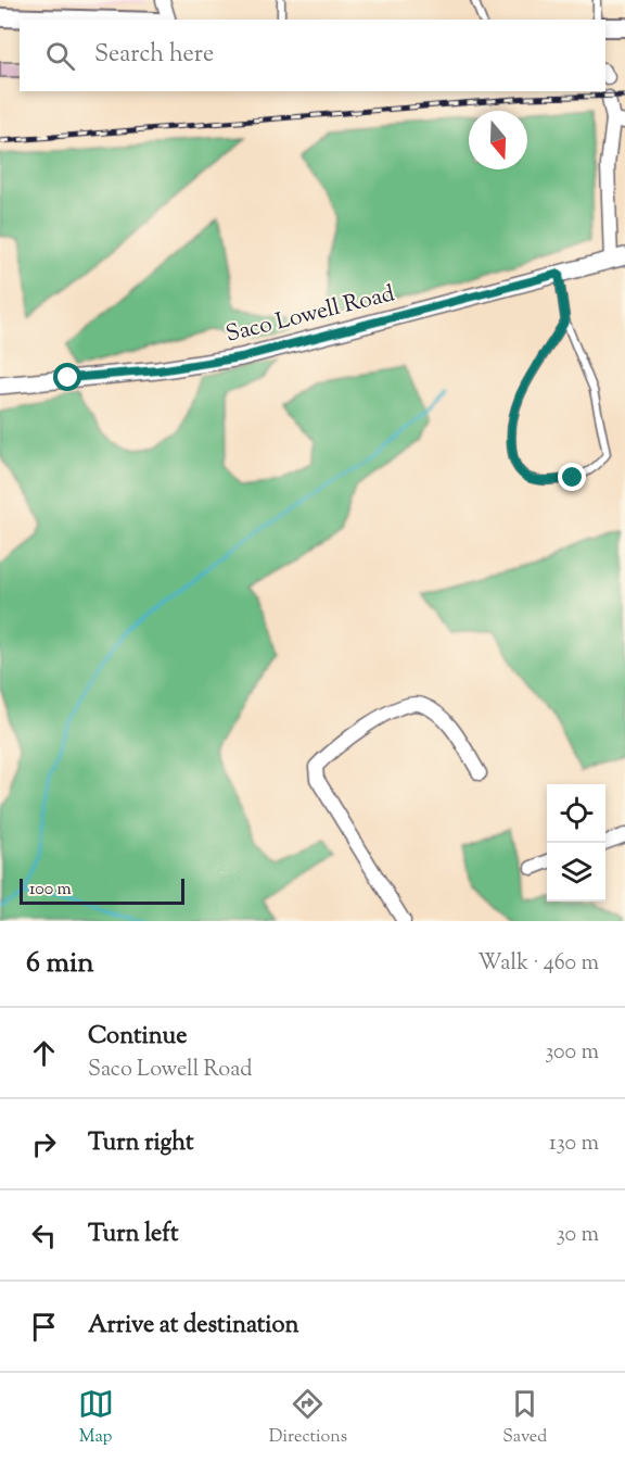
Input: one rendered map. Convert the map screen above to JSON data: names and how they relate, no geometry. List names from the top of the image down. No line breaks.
{"streets":{"street":["Saco Lowell Road"]},"scale_bar":"100 m","north":"bottom","page":{"search":"Search here","scale":"100 m","heading":["6 min","Walk · 460 m"],"list":[["Continue","Saco Lowell Road","300 m"],["Turn right","130 m"],["Turn left","30 m"],"Arrive at destination"],"nav":["Map","Directions","Saved"]}}
